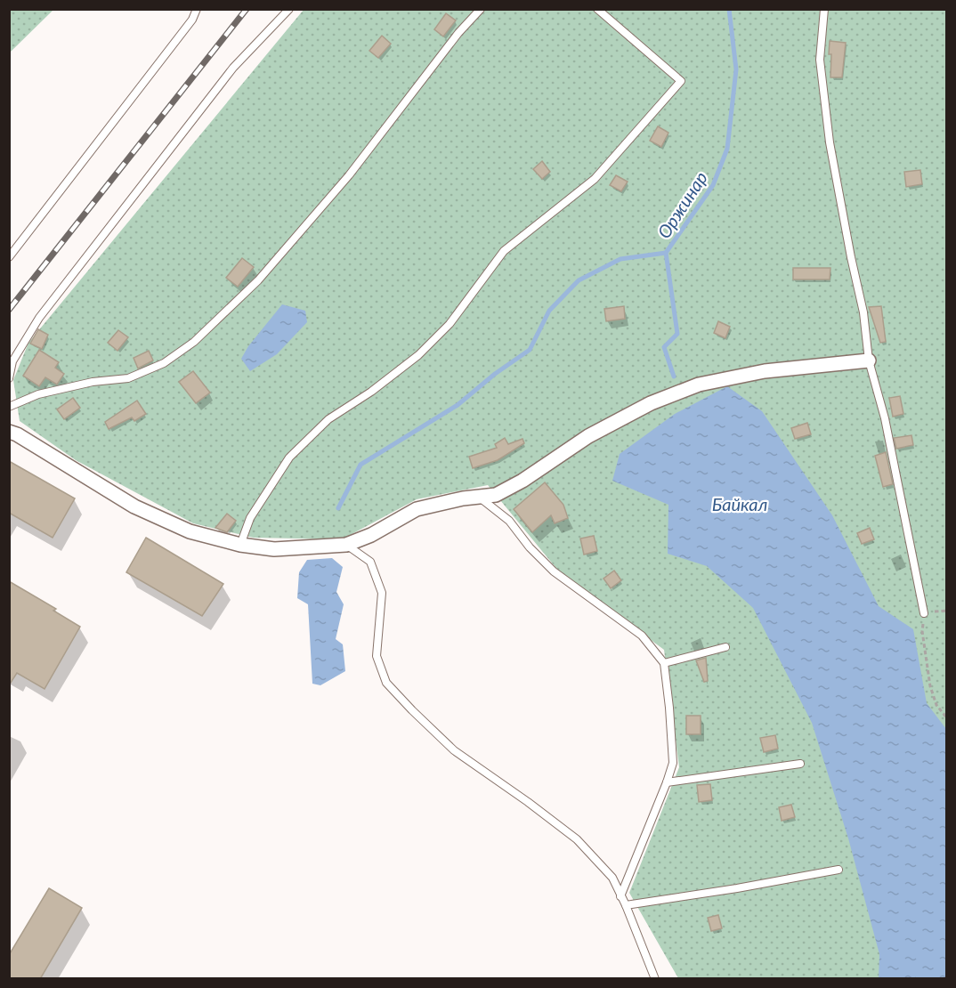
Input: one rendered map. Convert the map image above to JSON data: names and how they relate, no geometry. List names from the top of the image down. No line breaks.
{"water":["Оржинар","Байкал"]}
